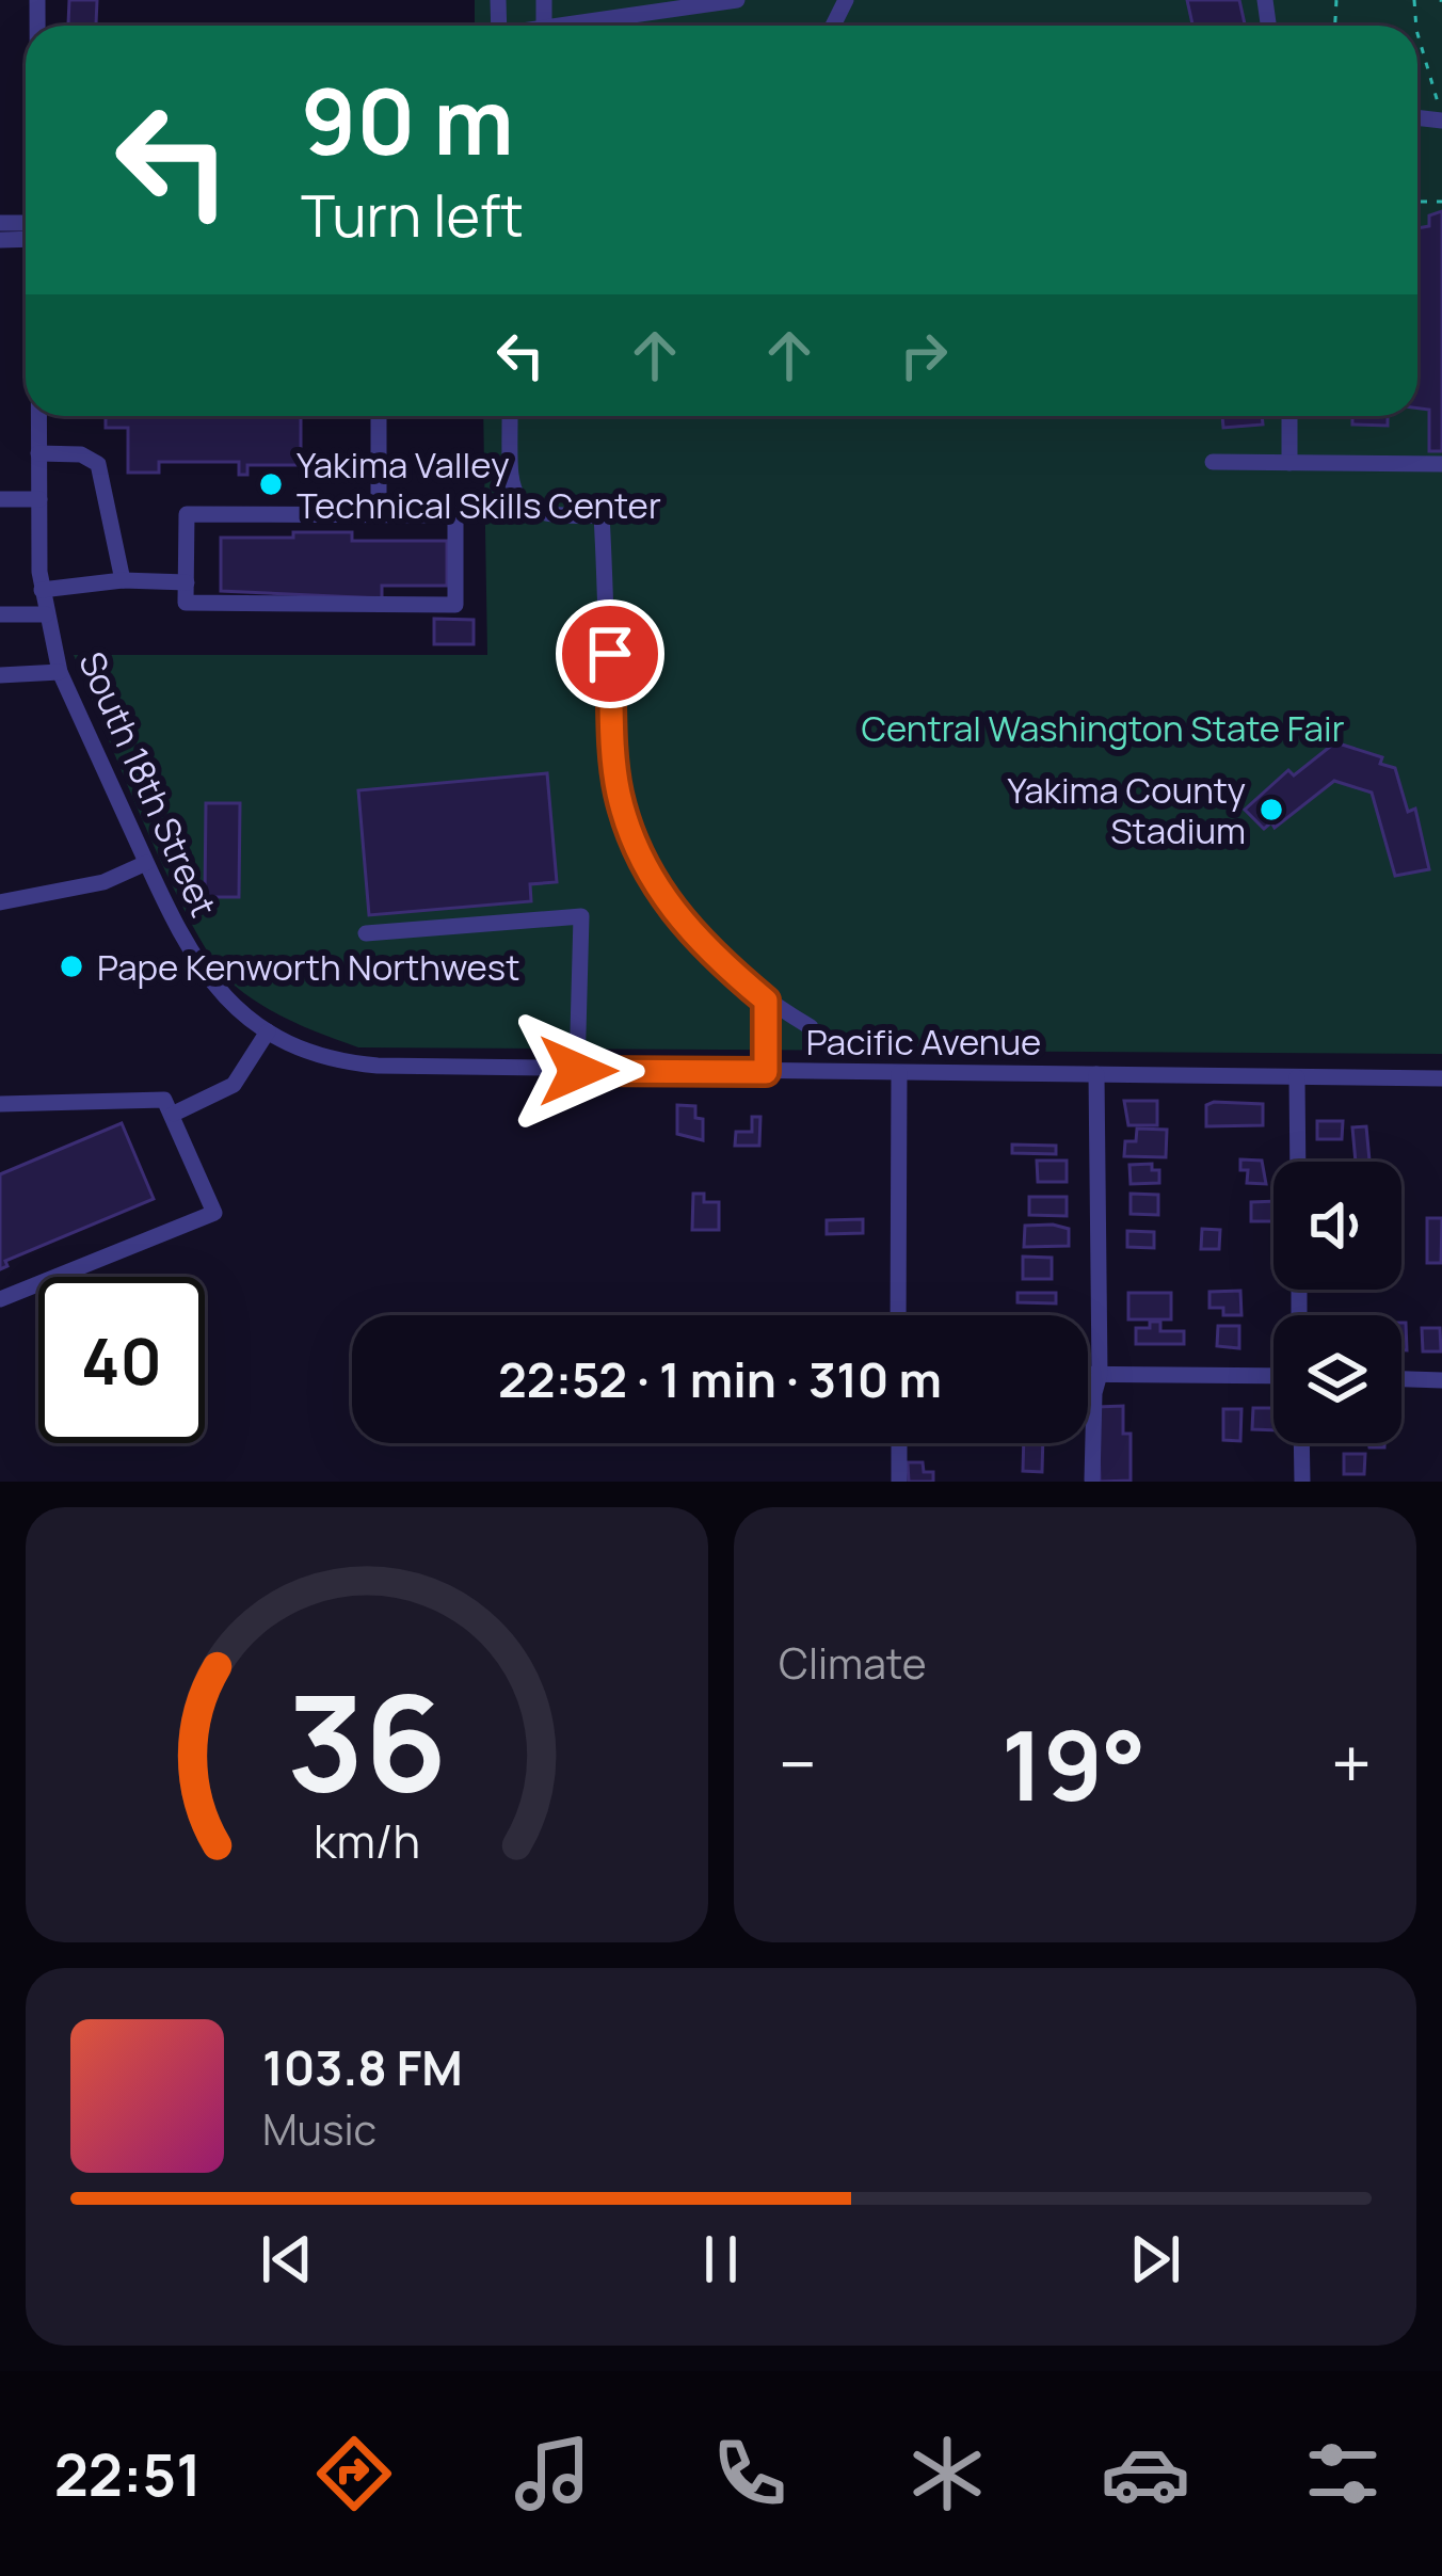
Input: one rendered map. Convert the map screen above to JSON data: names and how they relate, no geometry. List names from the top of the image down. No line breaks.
{"streets":{"street":["South 18th Street","Pacific Avenue"]},"crossings":[["South 18th Street","Pacific Avenue"]],"parks":["Central Washington State Fair"],"places":["Yakima Valley Technical Skills Center","Yakima County Stadium","Pape Kenworth Northwest"],"page":{"turn":["90 m","Turn left"],"limit":"40","trip":"22:52 · 1 min · 310 m","tile":"Climate","heat":["−","19°","+"],"song":["103.8 FM","Music"],"tabs":"22:51","gauge":["36","km/h"]}}
